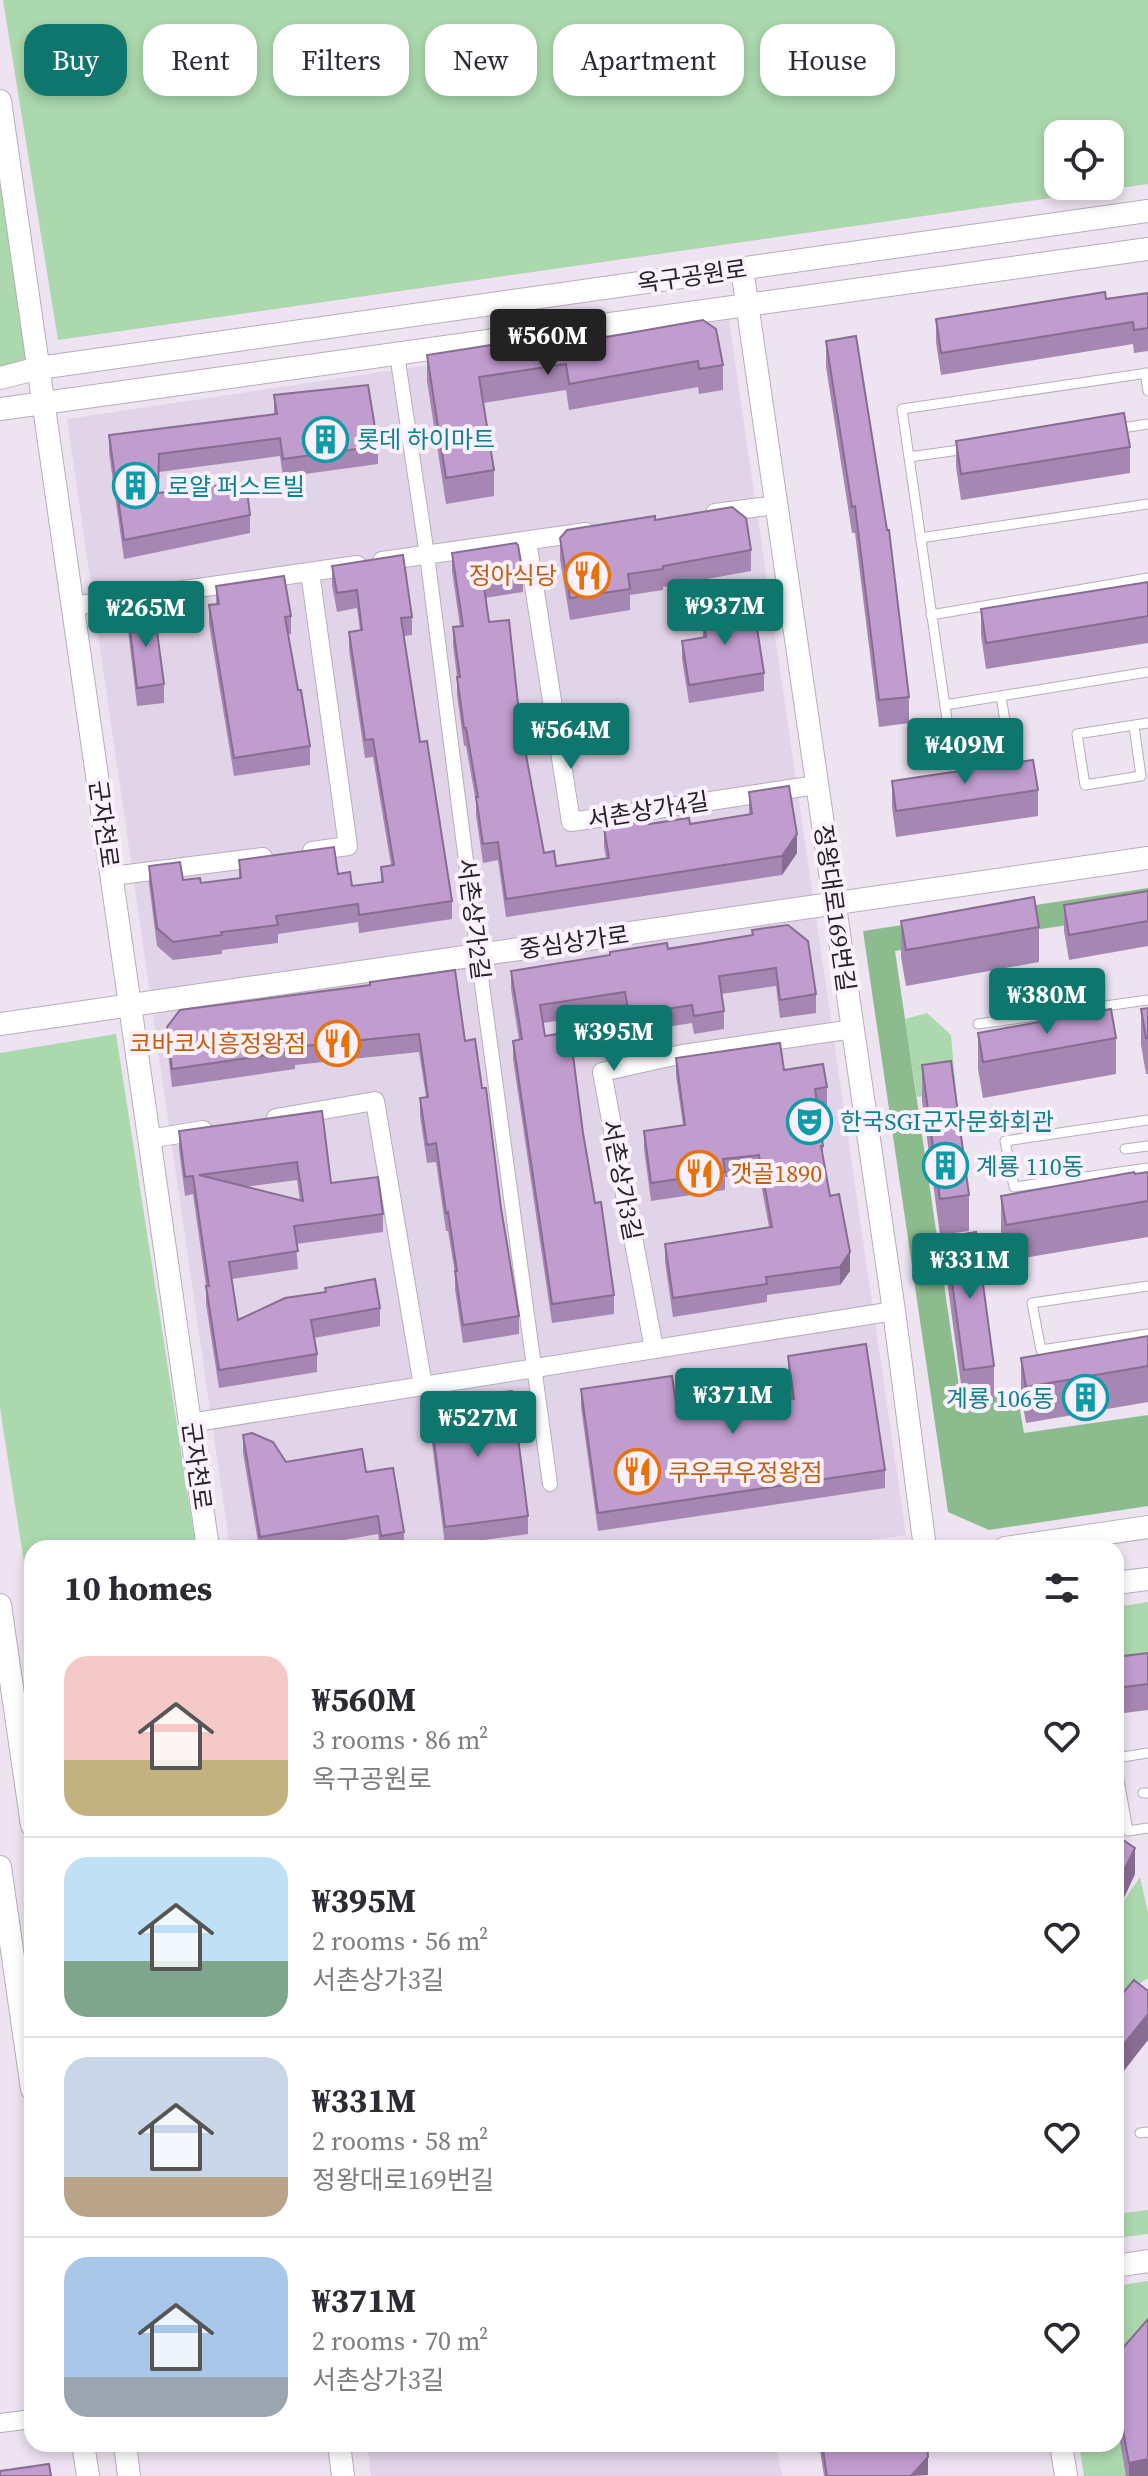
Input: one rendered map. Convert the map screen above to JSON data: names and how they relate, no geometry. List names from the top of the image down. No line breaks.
{"streets":{"street":["옥구공원로","서촌상가4길","군자천로","정왕대로169번길","서촌상가2길","중심상가로","서촌상가3길"]},"crossings":[["옥구공원로","군자천로"],["옥구공원로","정왕대로169번길"],["옥구공원로","서촌상가2길"],["서촌상가4길","정왕대로169번길"],["군자천로","중심상가로"],["정왕대로169번길","중심상가로"],["정왕대로169번길","서촌상가3길"],["서촌상가2길","중심상가로"]],"places":{"building":["롯데 하이마트","로얄 퍼스트빌","계룡 110동","계룡 106동"],"restaurant":["정아식당","코바코시흥정왕점","갯골1890","쿠우쿠우정왕점"],"theatre":["한국SGI군자문화회관"]},"page":{"chip":["Buy","Rent","Filters","New","Apartment","House"],"price":["₩560M","₩937M","₩265M","₩564M","₩409M","₩380M","₩395M","₩331M","₩371M","₩527M"],"heading":"10 homes","list":[{"name":"₩560M","note":"3 rooms · 86 m² · 옥구공원로"},{"name":"₩395M","note":"2 rooms · 56 m² · 서촌상가3길"},{"name":"₩331M","note":"2 rooms · 58 m² · 정왕대로169번길"},{"name":"₩371M","note":"2 rooms · 70 m² · 서촌상가3길"}]}}
